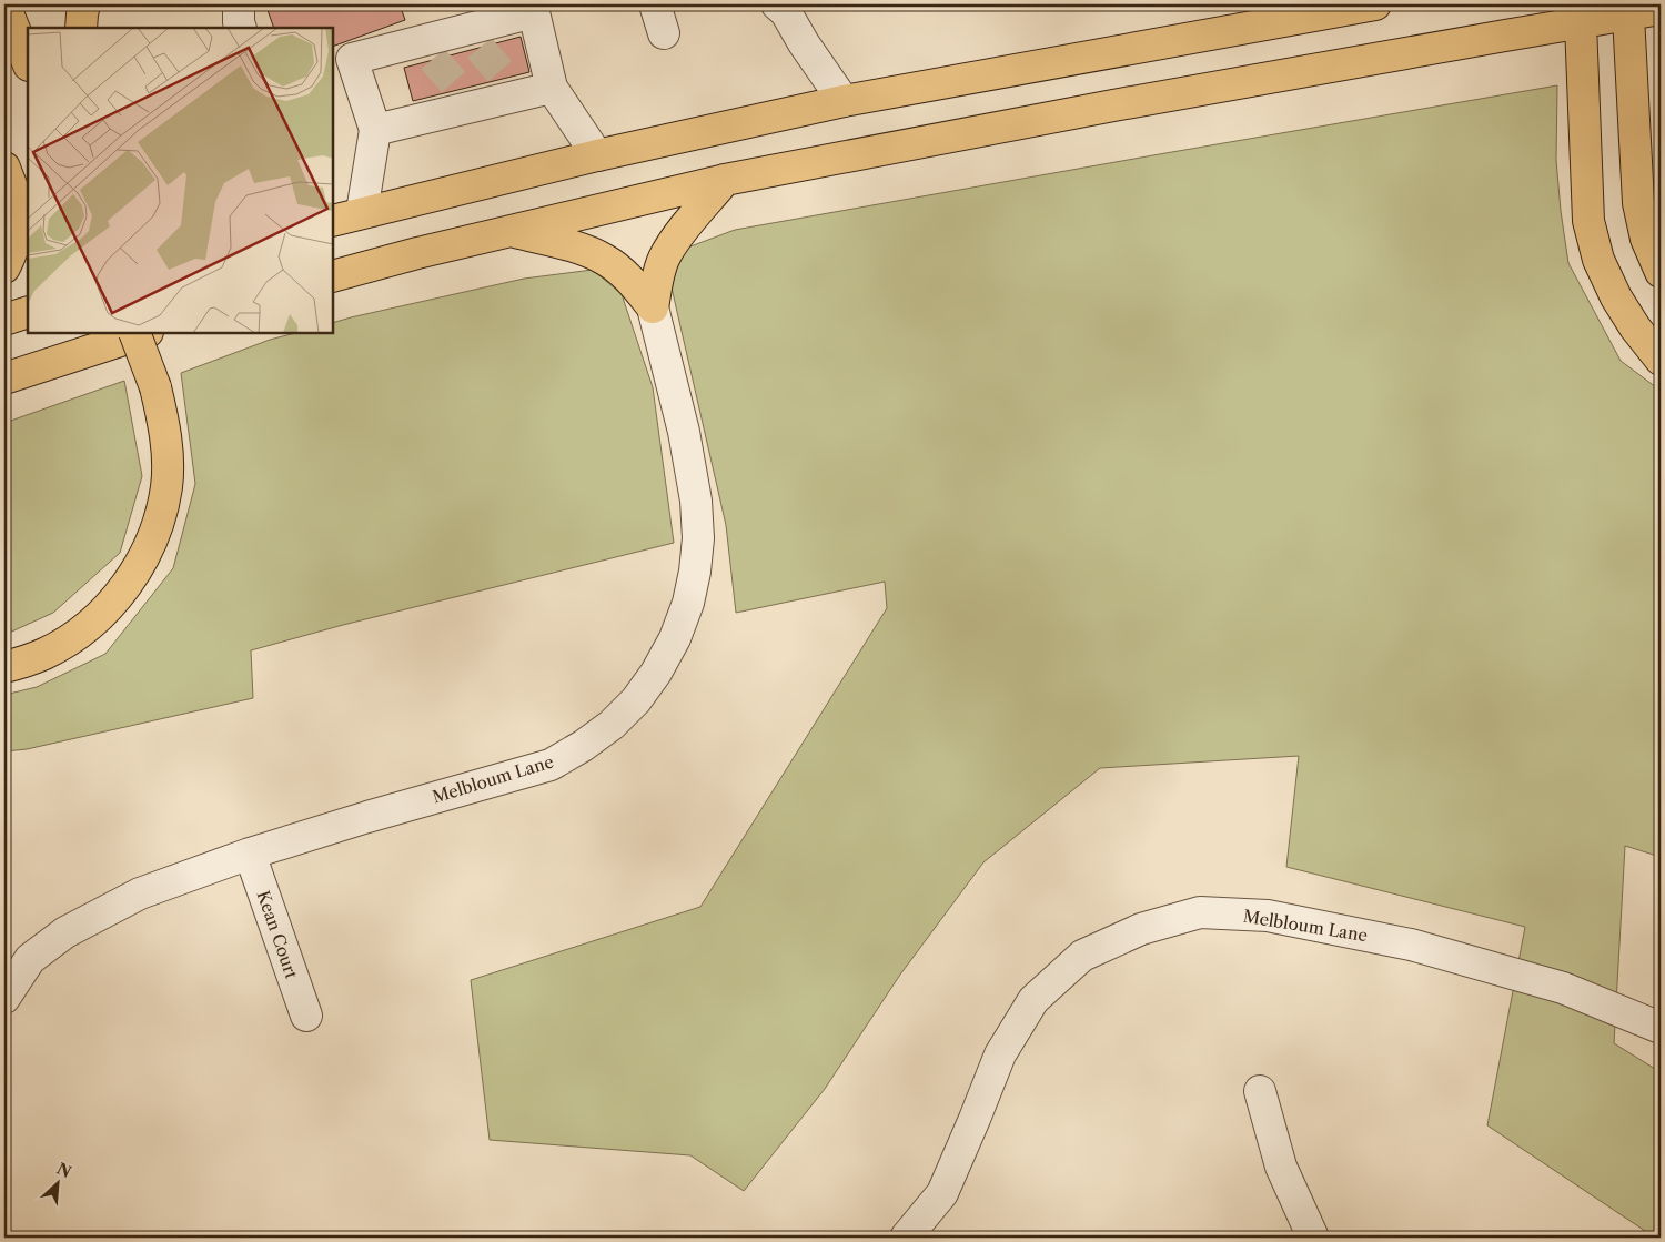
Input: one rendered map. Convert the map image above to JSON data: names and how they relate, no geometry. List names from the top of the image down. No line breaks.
{"streets":{"street":["Melbloum Lane","Kean Court"]},"crossings":[["Melbloum Lane","Kean Court"]],"north":"top right"}
